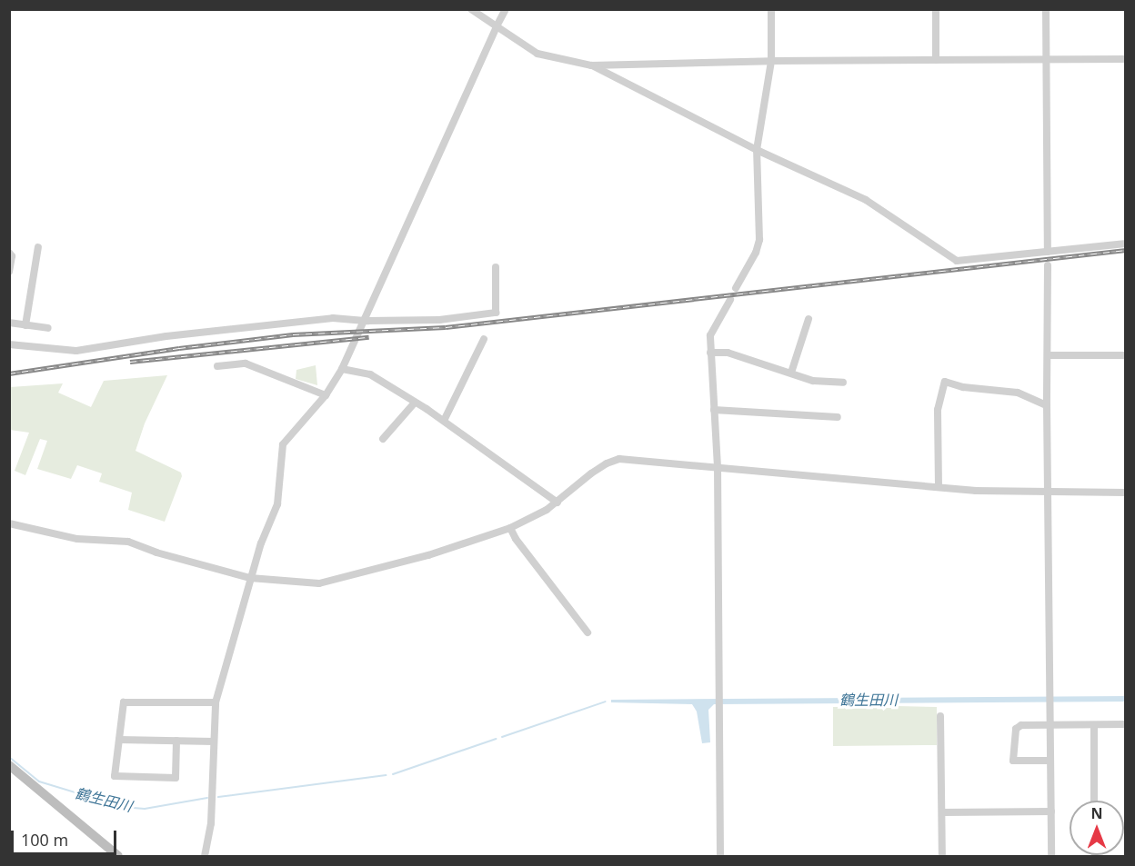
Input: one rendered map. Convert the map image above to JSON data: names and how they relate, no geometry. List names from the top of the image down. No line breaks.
{"water":["鶴生田川"],"scale_bar":"100 m","north":"top"}
